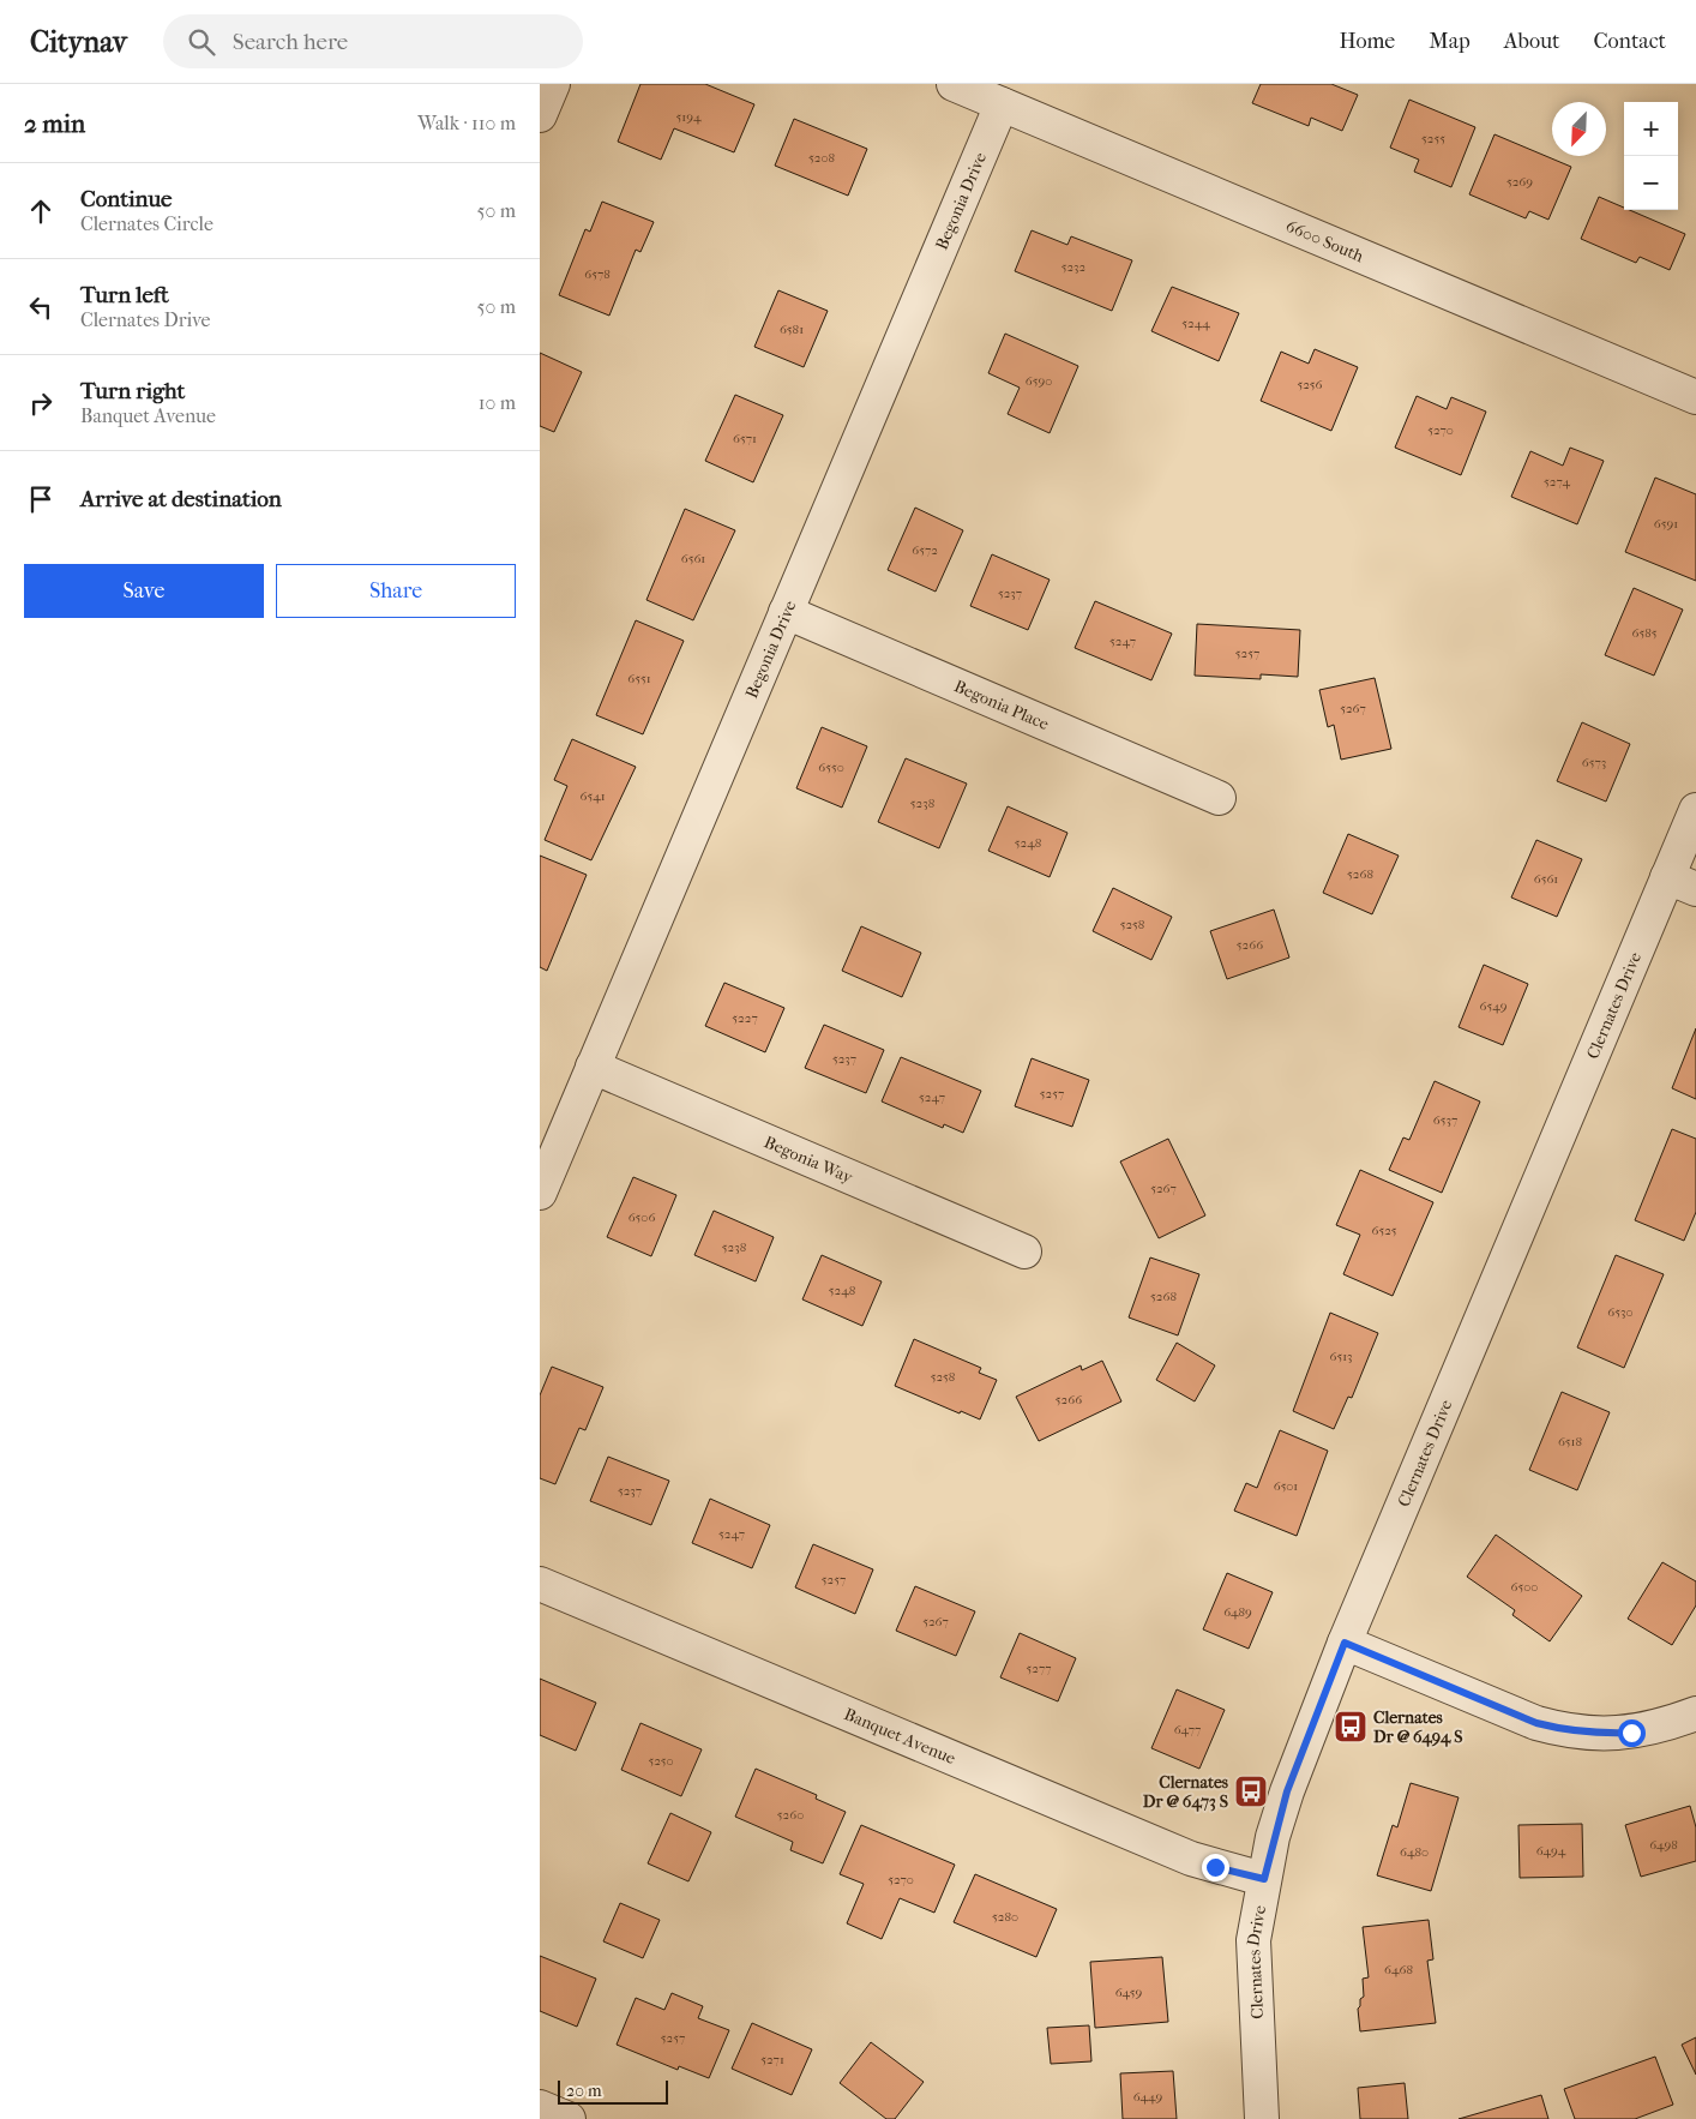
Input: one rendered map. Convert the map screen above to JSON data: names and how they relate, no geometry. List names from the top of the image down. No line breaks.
{"streets":{"street":["Begonia Drive","6600 South","Begonia Place","Clernates Drive","Begonia Way","Banquet Avenue"]},"crossings":[["Begonia Drive","6600 South"],["Begonia Drive","Begonia Place"],["Begonia Drive","Begonia Way"],["Clernates Drive","Banquet Avenue"]],"places":{"bus stop":["Clernates Dr @ 6494 S","Clernates Dr @ 6473 S"]},"house_numbers":["5194","5255","5208","5269","5232","6578","5244","6581","6590","5256","5270","6571","5274","6591","6572","6561","5237","6585","5247","5257","6551","5267","6573","6550","6541","5238","5248","5268","6561","5258","5266","6549","5227","5237","5257","5247","6537","5267","6506","6525","5238","5248","5268","6530","6513","5258","5266","6518","6501","5237","5247","5257","6500","6489","5267","5277","6477","5250","5260","6498","6494","6480","5270","5280","6468","6459","5257","5271","6449"],"scale_bar":"20 m","north":"bottom left","page":{"header":"Citynav","search":"Search here","nav":["Home","Map","About","Contact"],"heading":["2 min","Walk · 110 m"],"map_buttons":["+","−"],"list":[["Continue","Clernates Circle","50 m"],["Turn left","Clernates Drive","50 m"],["Turn right","Banquet Avenue","10 m"],"Arrive at destination"],"buttons":["Save","Share"],"scale":"20 m"}}
